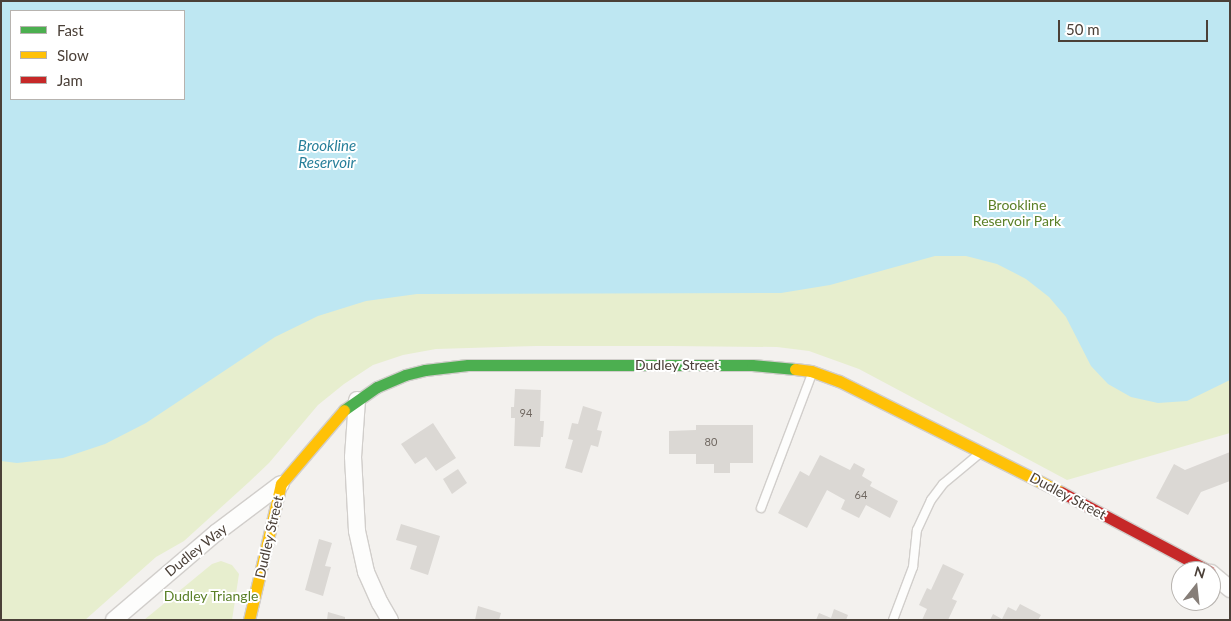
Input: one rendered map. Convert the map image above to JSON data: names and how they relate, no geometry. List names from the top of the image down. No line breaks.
{"streets":{"street":["Dudley Street","Dudley Way"]},"crossings":[["Dudley Street","Dudley Way"]],"water":["Brookline Reservoir"],"parks":["Brookline Reservoir Park","Dudley Triangle"],"house_numbers":["94","80","64"],"legend":["Fast","Slow","Jam"],"scale_bar":"50 m","north":"top"}
